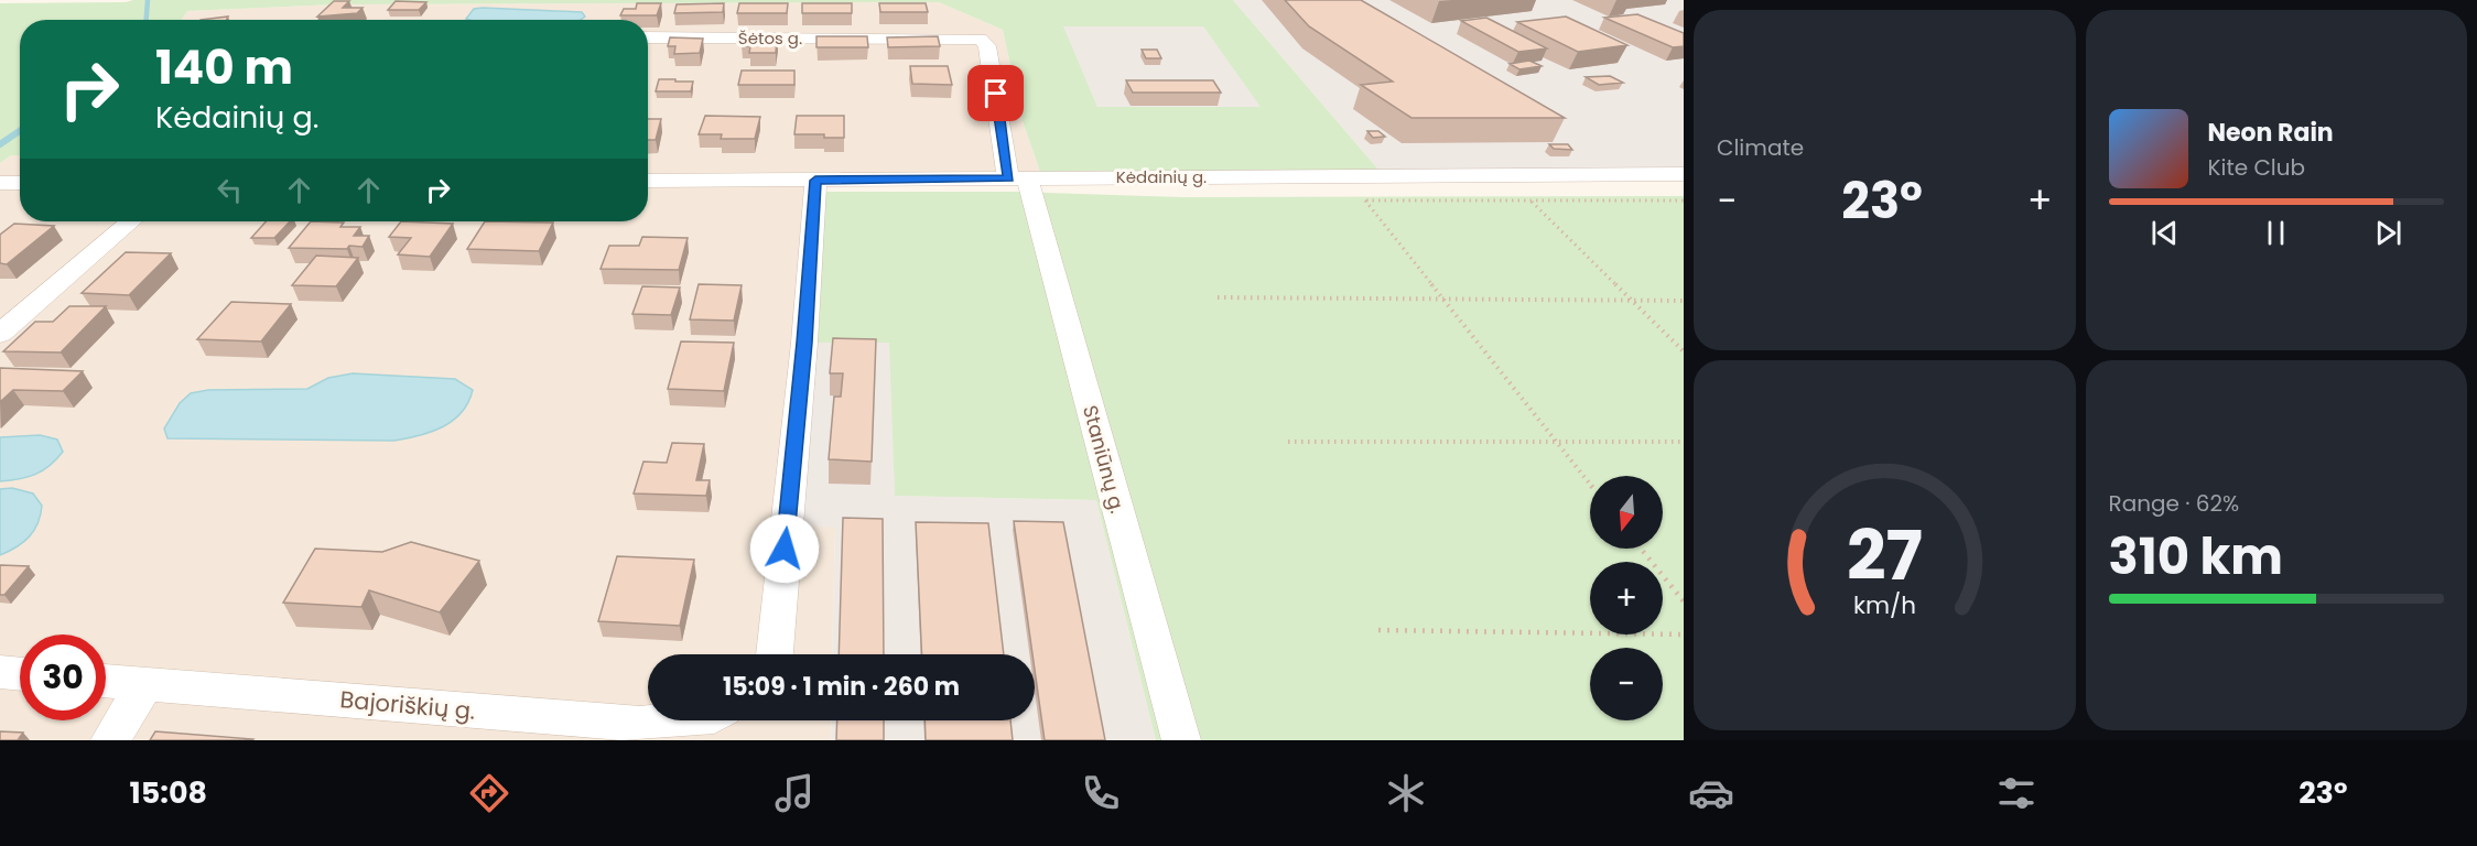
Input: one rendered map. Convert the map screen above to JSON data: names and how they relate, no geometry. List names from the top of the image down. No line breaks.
{"streets":{"street":["Šėtos g.","Kėdainių g.","Staniūnų g.","Bajoriškių g."]},"crossings":[["Šėtos g.","Staniūnų g."],["Kėdainių g.","Staniūnų g."]],"north":"bottom","page":{"tile":["Climate",["Range · 62%","310 km"]],"turn":["140 m","Kėdainių g."],"song":["Neon Rain","Kite Club"],"heat":["−","23°","+"],"map_buttons":["+","−"],"limit":"30","trip":"15:09 · 1 min · 260 m","tabs":["15:08","23°"],"gauge":["27","km/h"]}}
